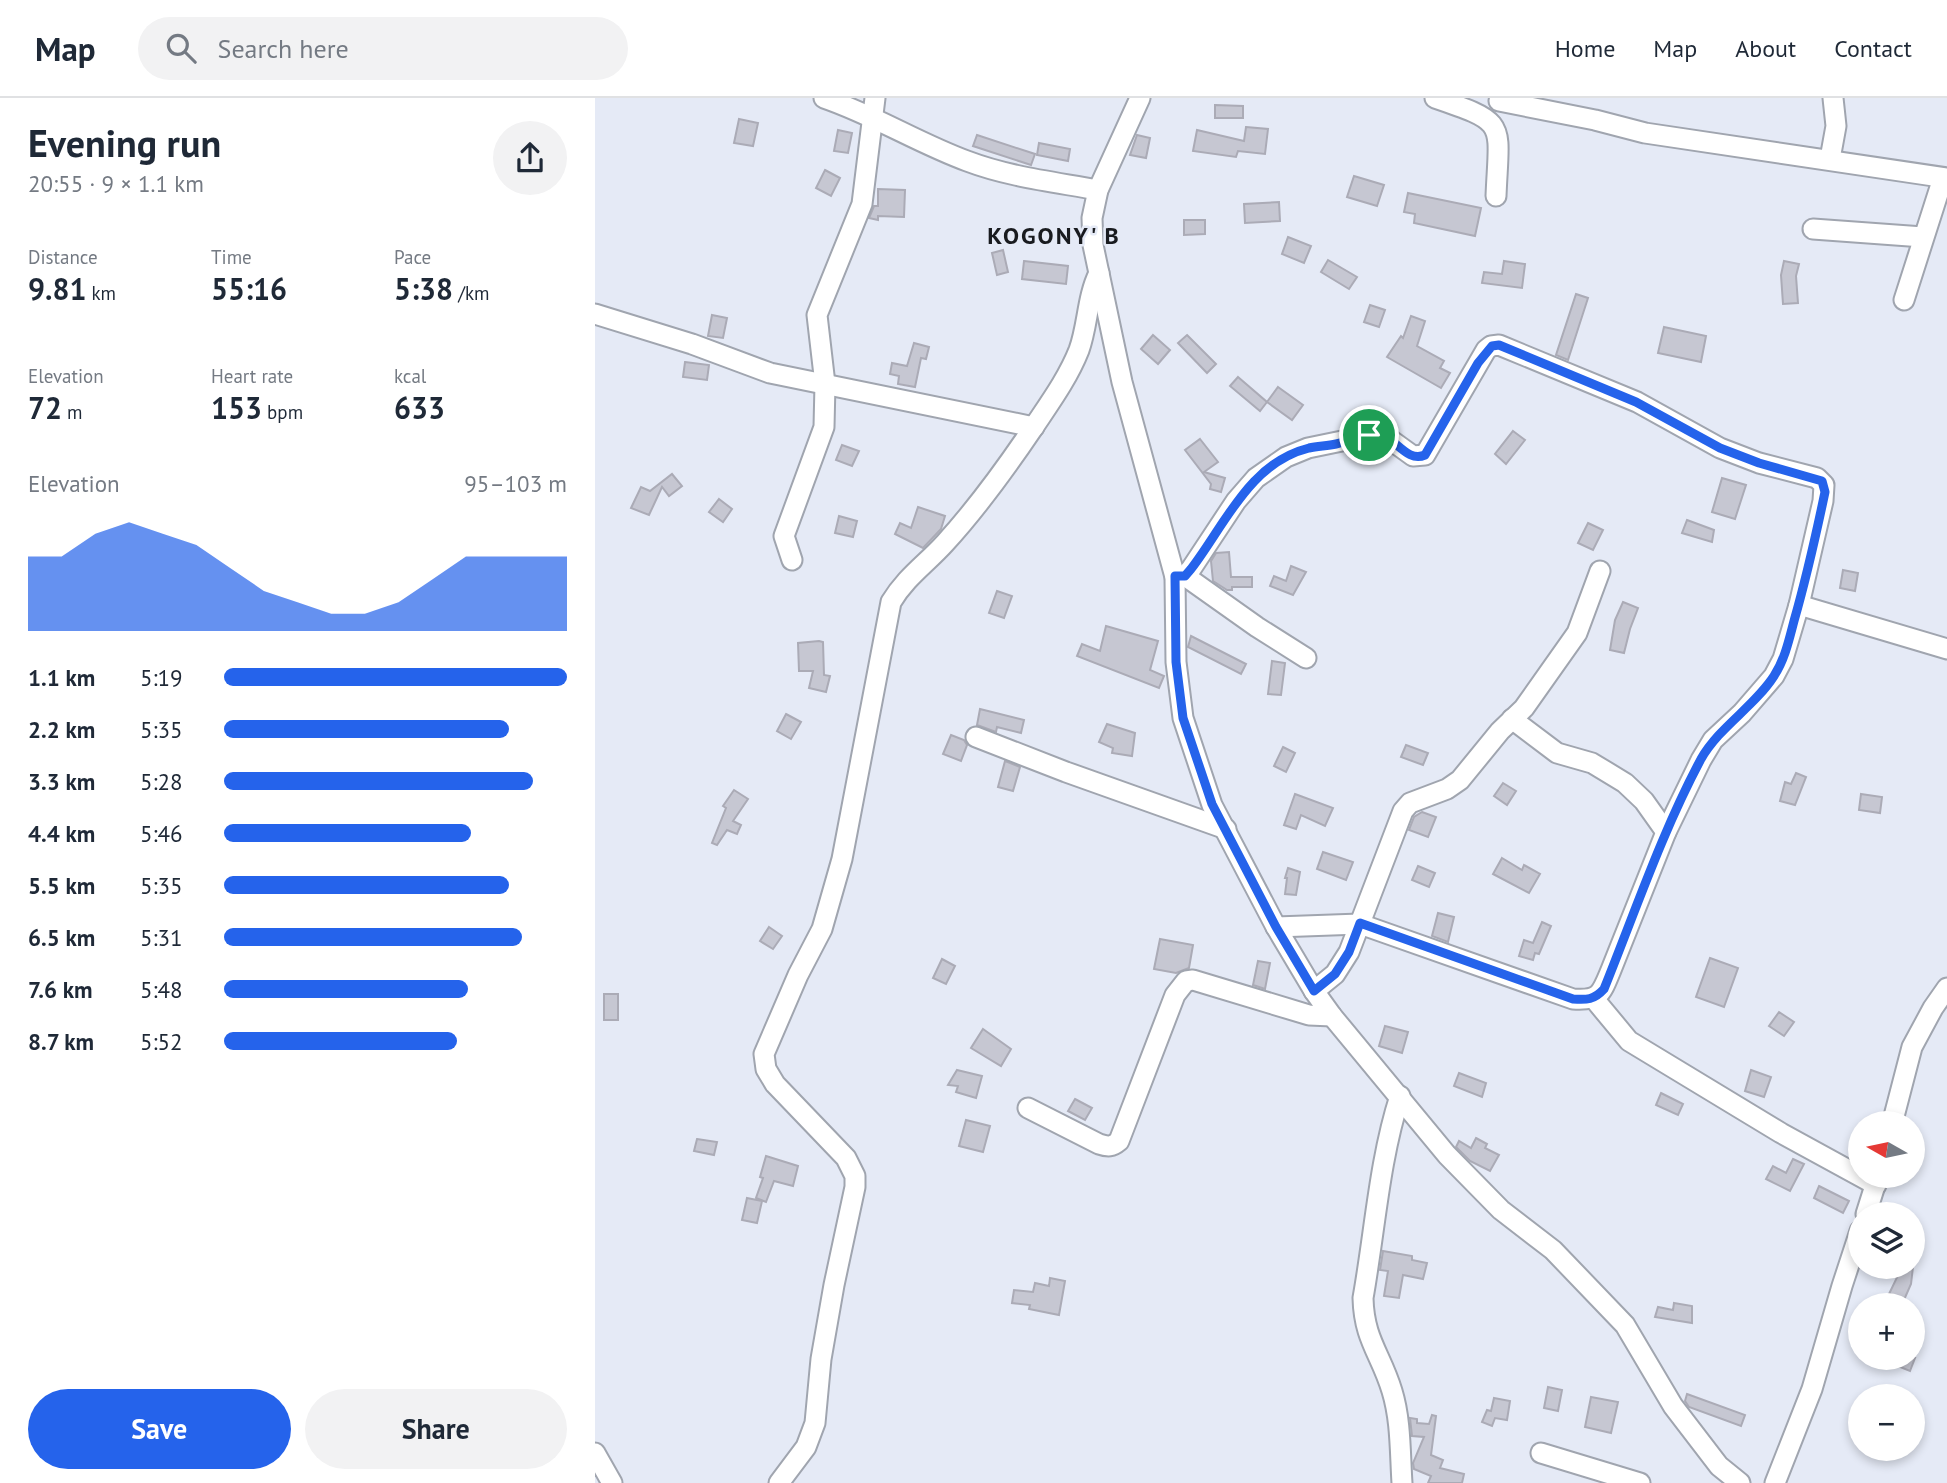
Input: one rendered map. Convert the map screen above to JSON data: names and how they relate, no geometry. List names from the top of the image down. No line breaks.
{"districts":["KOGONY' B"],"north":"left","page":{"header":"Map","search":"Search here","nav":["Home","Map","About","Contact"],"heading":["Evening run","20:55 · 9 × 1.1 km"],"stats":[["Distance","9.81 km"],["Time","55:16"],["Pace","5:38 /km"],["Elevation","72 m"],["Heart rate","153 bpm"],["kcal","633"]],"chart":["Elevation","95–103 m"],"list":[{"name":"1.1 km","note":"5:19"},{"name":"2.2 km","note":"5:35"},{"name":"3.3 km","note":"5:28"},{"name":"4.4 km","note":"5:46"},{"name":"5.5 km","note":"5:35"},{"name":"6.5 km","note":"5:31"},{"name":"7.6 km","note":"5:48"},{"name":"8.7 km","note":"5:52"}],"map_buttons":["+","−"],"buttons":["Save","Share"]}}
